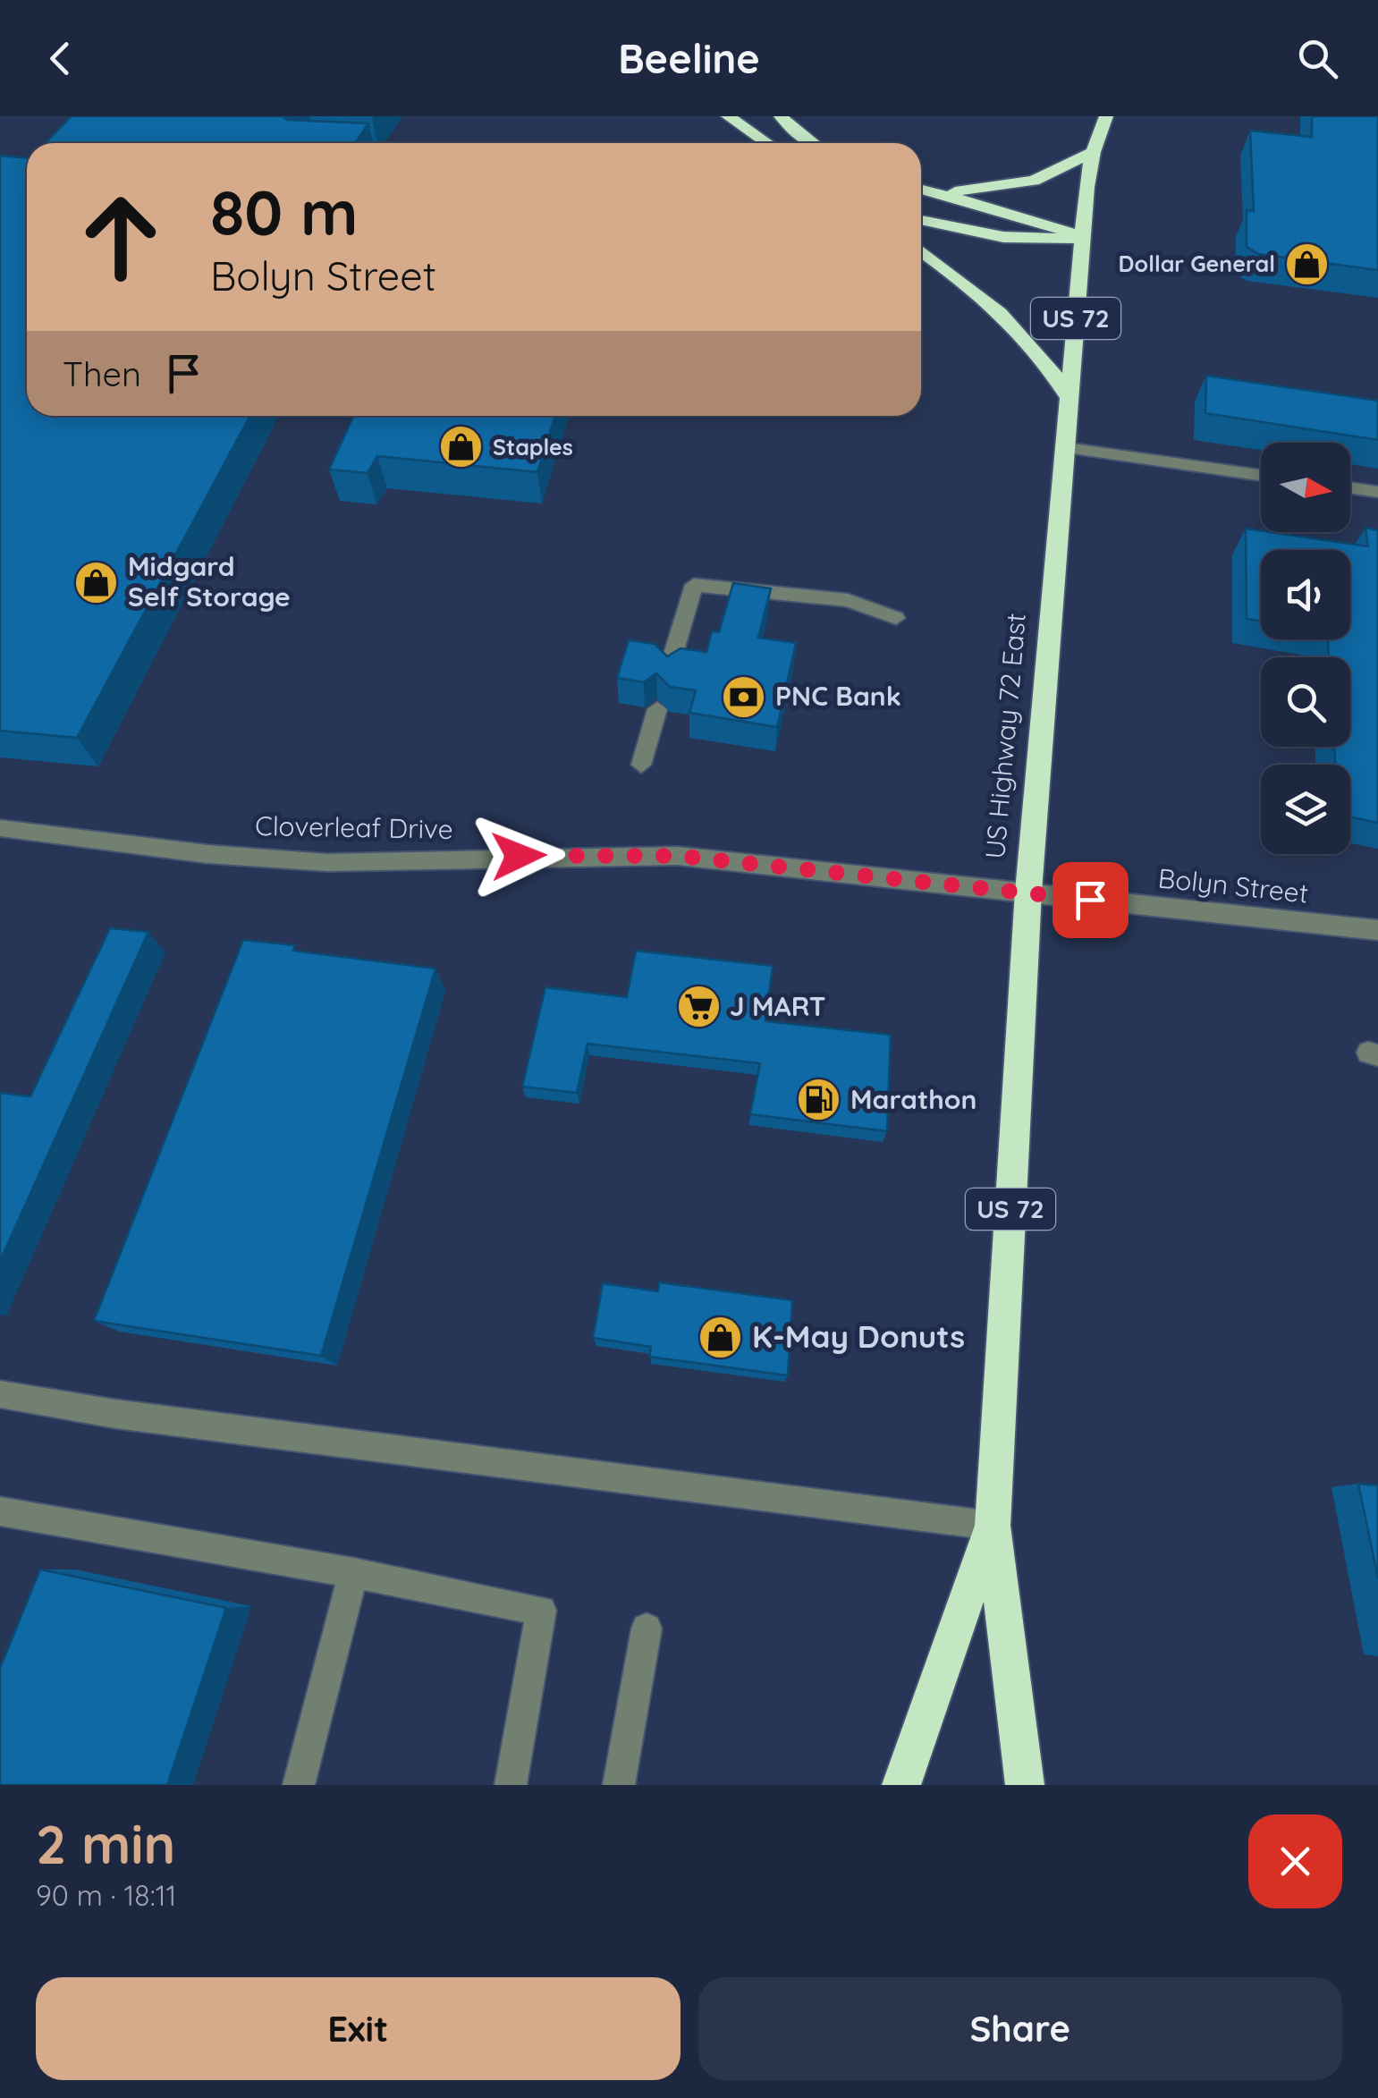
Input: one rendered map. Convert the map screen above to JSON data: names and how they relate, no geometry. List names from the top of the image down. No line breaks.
{"streets":{"highway":["US 72","US Highway 72 East"],"street":["Cloverleaf Drive","Bolyn Street"]},"crossings":[["US Highway 72 East","Cloverleaf Drive"],["US Highway 72 East","Bolyn Street"],["Cloverleaf Drive","Bolyn Street"]],"places":{"shop":["Dollar General","Staples","Midgard Self Storage","K-May Donuts"],"bank":["PNC Bank"],"supermarket":["J MART"],"fuel station":["Marathon"]},"north":"right","page":{"header":"Beeline","turn":["80 m","Bolyn Street"],"then":"Then","heading":["2 min","90 m · 18:11"],"buttons":["Exit","Share"]}}
